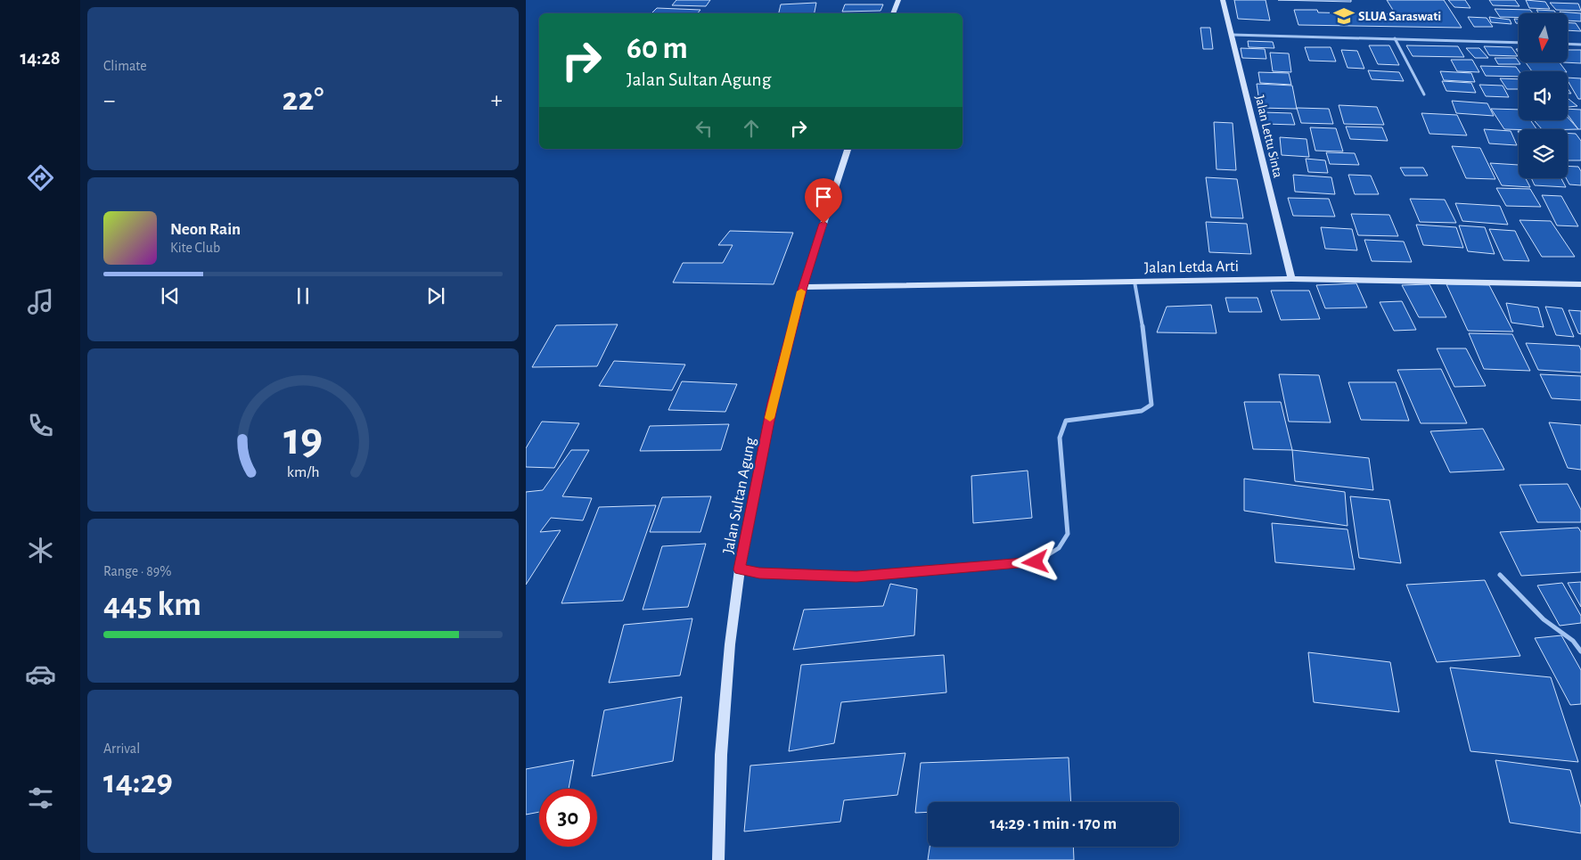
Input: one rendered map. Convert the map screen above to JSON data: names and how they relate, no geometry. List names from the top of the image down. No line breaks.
{"streets":{"street":["Jalan Lettu Sinta","Jalan Letda Arti","Jalan Sultan Agung"]},"crossings":[["Jalan Lettu Sinta","Jalan Letda Arti"],["Jalan Letda Arti","Jalan Sultan Agung"]],"places":{"school or university":["SLUA Saraswati"]},"north":"bottom","page":{"tabs":"14:28","tile":["Climate",["Range · 89%","445 km"],["Arrival","14:29"]],"turn":["60 m","Jalan Sultan Agung"],"heat":["−","22°","+"],"song":["Neon Rain","Kite Club"],"limit":"30","trip":"14:29 · 1 min · 170 m","gauge":["19","km/h"]}}
